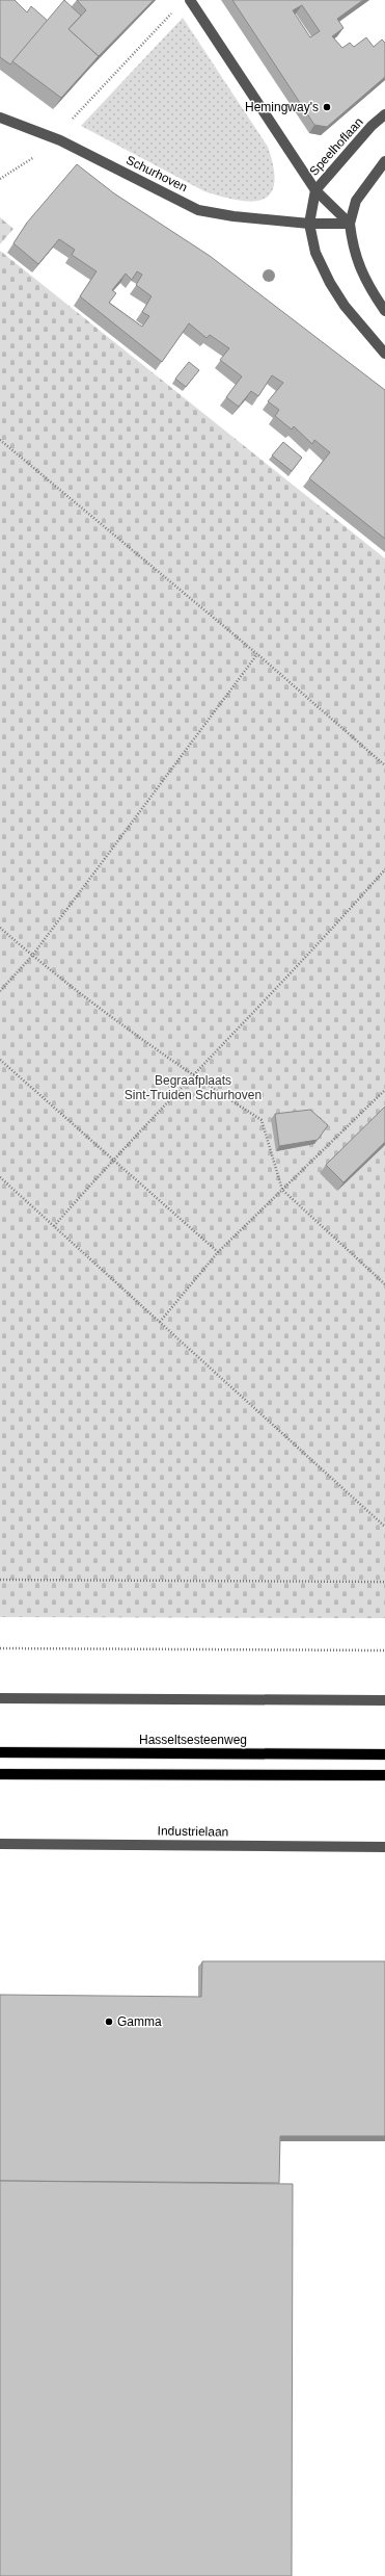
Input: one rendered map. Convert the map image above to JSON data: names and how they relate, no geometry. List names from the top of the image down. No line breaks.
{"streets":{"main road":["Hasseltsesteenweg"],"street":["Speelhoflaan","Schurhoven","Industrielaan"]},"crossings":[["Speelhoflaan","Schurhoven"]],"parks":["Begraafplaats Sint-Truiden Schurhoven"],"places":["Hemingway's","Gamma"]}
